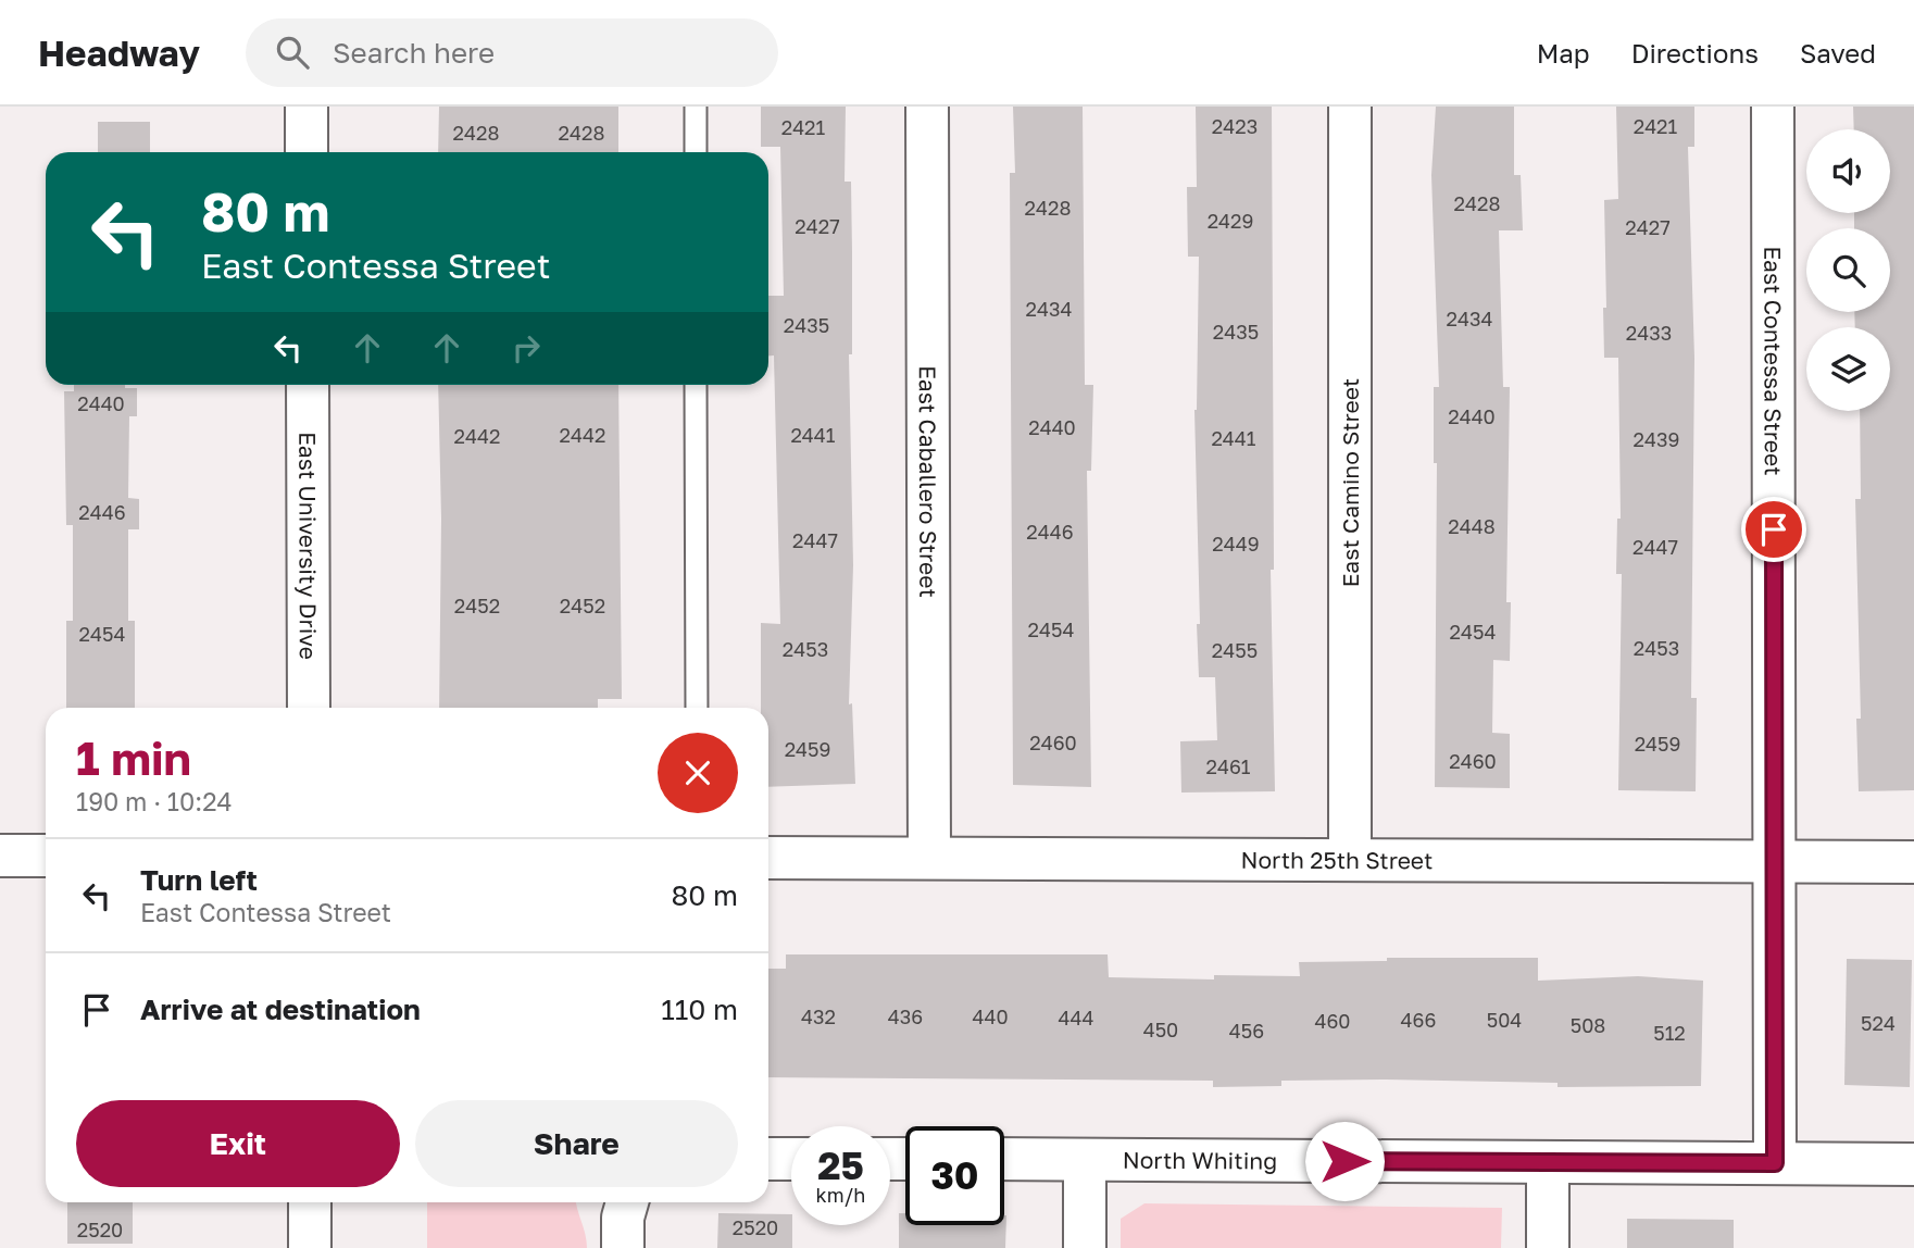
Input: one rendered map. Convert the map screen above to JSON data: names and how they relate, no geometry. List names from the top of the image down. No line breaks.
{"streets":{"street":["East Contessa Street","East Caballero Street","East Camino Street","East University Drive","North 25th Street","North Whiting"]},"crossings":[["East Contessa Street","North 25th Street"],["East Contessa Street","North Whiting"],["East Caballero Street","North 25th Street"],["East Camino Street","North 25th Street"]],"house_numbers":["2423","2421","2421","2428","2428","2428","2428","2429","2427","2427","2434","2434","2435","2435","2433","2440","2440","2440","2442","2441","2442","2441","2439","2446","2448","2446","2447","2449","2447","2452","2452","2454","2454","2454","2453","2453","2455","2460","2459","2459","2460","2461","432","436","440","444","466","504","460","524","508","450","456","512","2520","2520"],"page":{"header":"Headway","search":"Search here","nav":["Map","Directions","Saved"],"turn":["80 m","East Contessa Street"],"heading":["1 min","190 m · 10:24"],"list":[{"name":"Turn left","note":"East Contessa Street","value":"80 m"},{"name":"Arrive at destination","value":"110 m"}],"buttons":["Exit","Share"],"speed":"25 km/h","limit":"30"}}
